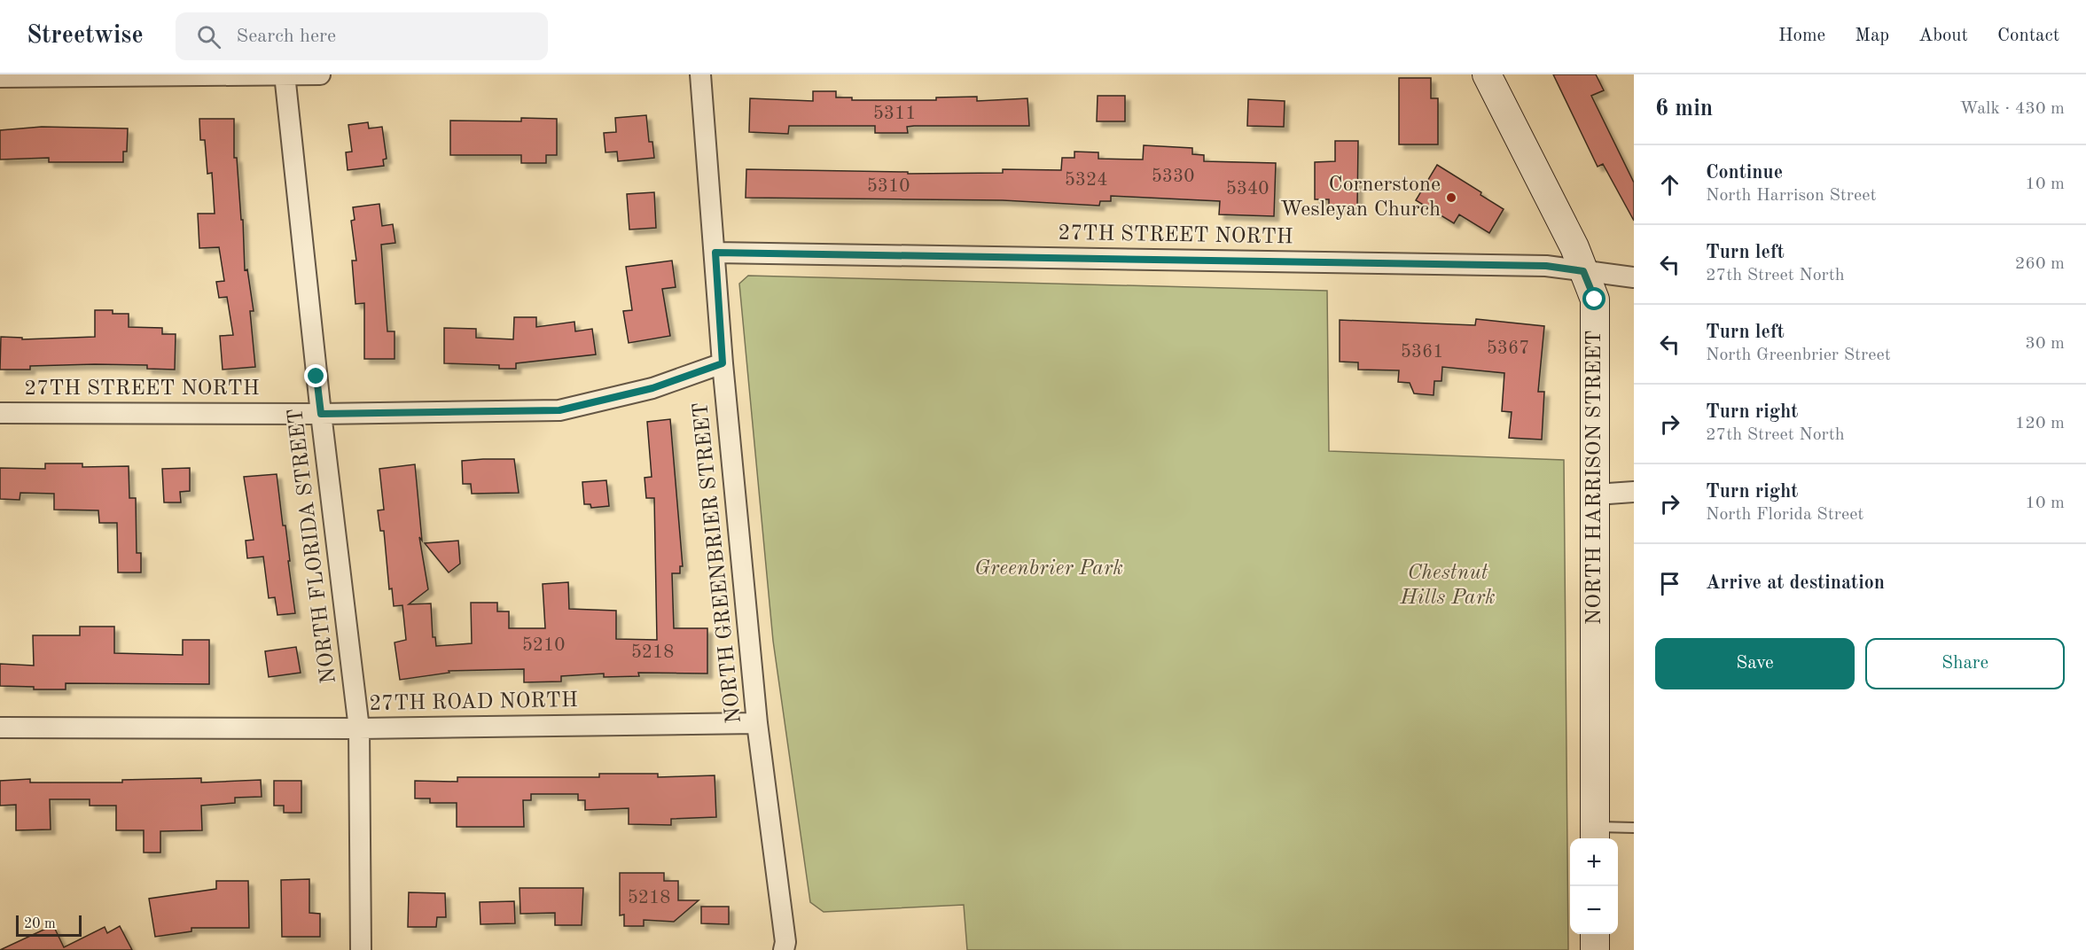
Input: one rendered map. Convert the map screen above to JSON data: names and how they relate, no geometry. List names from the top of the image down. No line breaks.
{"streets":{"street":["27TH STREET NORTH","NORTH HARRISON STREET","NORTH FLORIDA STREET","NORTH GREENBRIER STREET","27TH ROAD NORTH"]},"crossings":[["27TH STREET NORTH","NORTH HARRISON STREET"],["27TH STREET NORTH","NORTH FLORIDA STREET"],["27TH STREET NORTH","NORTH GREENBRIER STREET"],["NORTH FLORIDA STREET","27TH ROAD NORTH"],["NORTH GREENBRIER STREET","27TH ROAD NORTH"]],"parks":["Greenbrier Park","Chestnut Hills Park"],"places":["Cornerstone Wesleyan Church"],"house_numbers":["5311","5330","5324","5310","5340","5367","5361","5210","5218","5218"],"scale_bar":"20 m","page":{"header":"Streetwise","search":"Search here","nav":["Home","Map","About","Contact"],"heading":["6 min","Walk · 430 m"],"list":[["Continue","North Harrison Street","10 m"],["Turn left","27th Street North","260 m"],["Turn left","North Greenbrier Street","30 m"],["Turn right","27th Street North","120 m"],["Turn right","North Florida Street","10 m"],"Arrive at destination"],"buttons":["Save","Share"],"map_buttons":["+","−"],"scale":"20 m"}}
